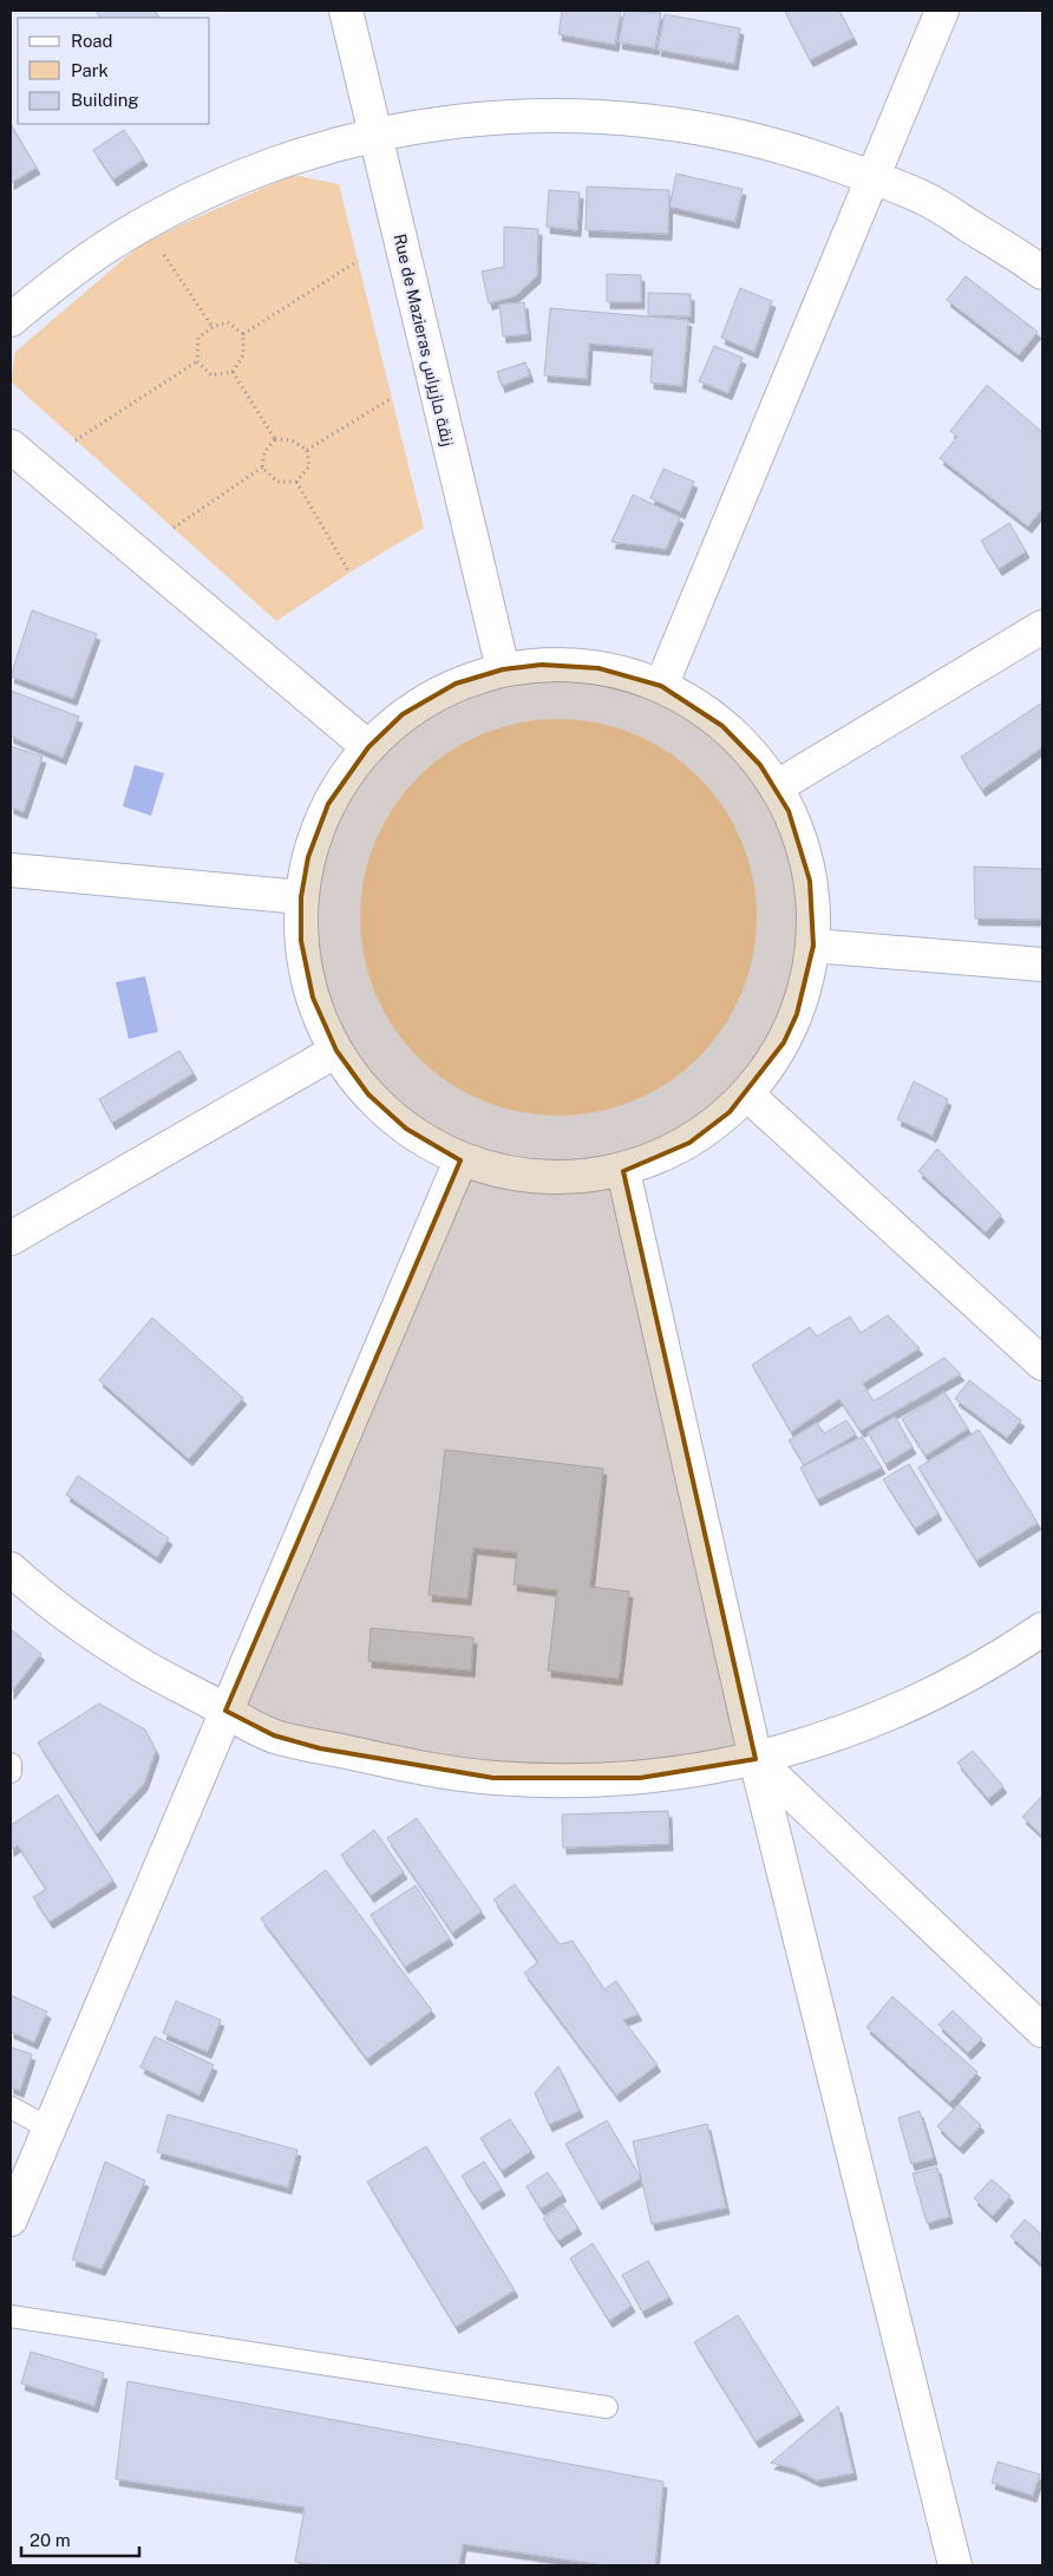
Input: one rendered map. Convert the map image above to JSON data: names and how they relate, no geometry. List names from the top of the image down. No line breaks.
{"streets":{"street":["Rue de Mazieras زنقة مازيراس"]},"legend":["Road","Park","Building"],"scale_bar":"20 m"}
